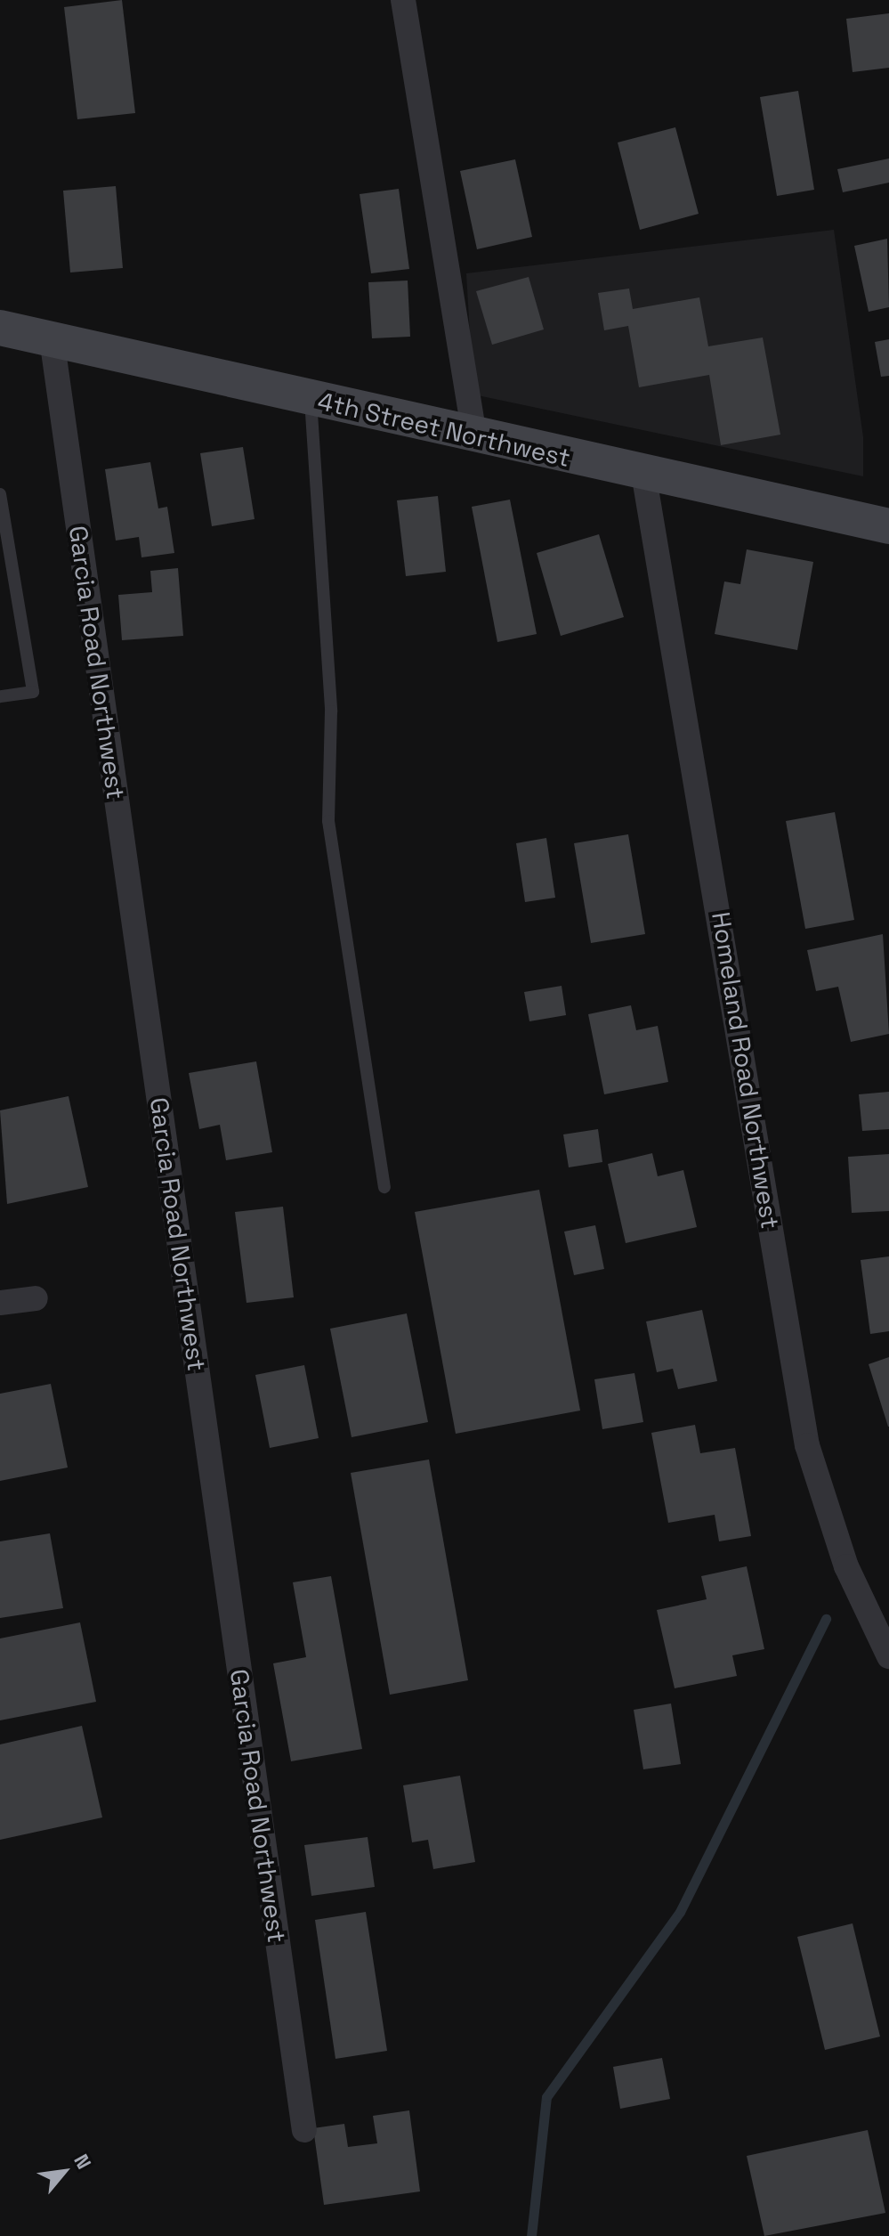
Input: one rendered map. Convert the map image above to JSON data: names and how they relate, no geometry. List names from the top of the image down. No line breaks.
{"streets":{"main road":["4th Street Northwest"],"street":["Garcia Road Northwest","Homeland Road Northwest"]},"crossings":[["4th Street Northwest","Garcia Road Northwest"],["4th Street Northwest","Homeland Road Northwest"]],"north":"top right"}
